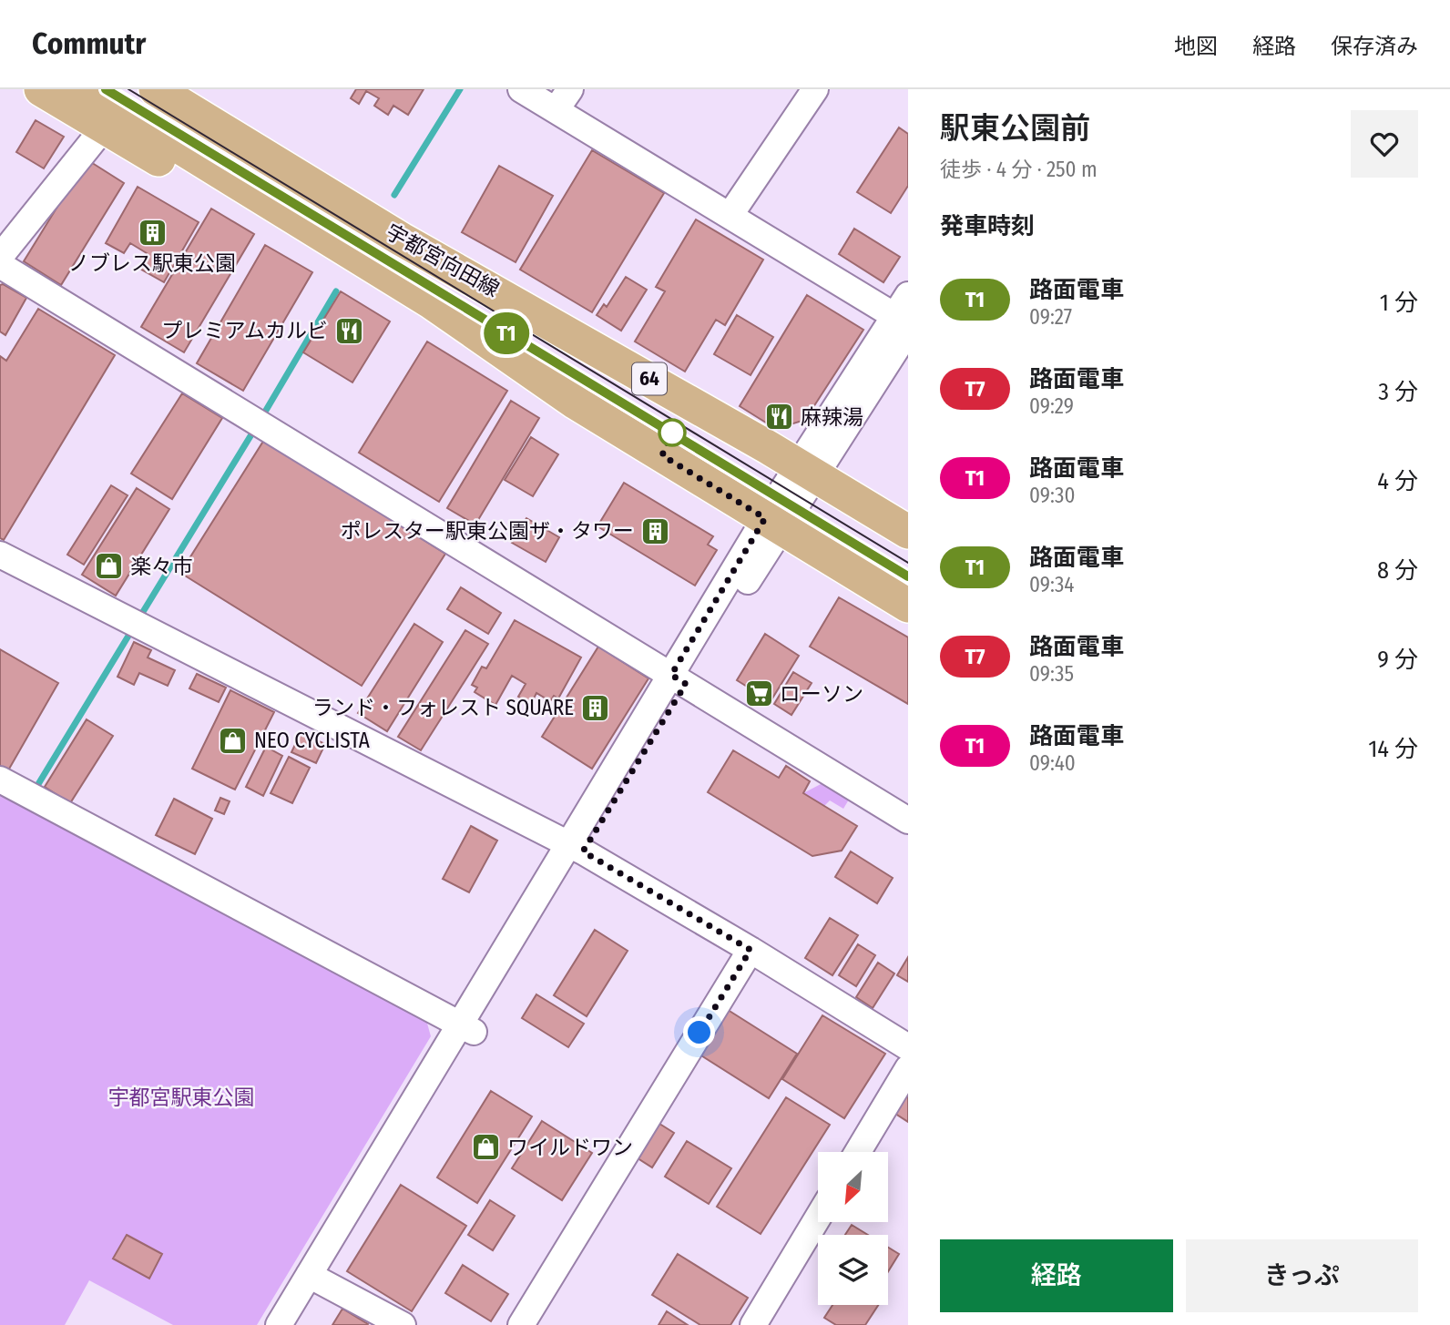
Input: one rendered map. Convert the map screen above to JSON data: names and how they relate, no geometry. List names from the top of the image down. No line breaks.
{"streets":{"main road":["宇都宮向田線","64"]},"parks":["宇都宮駅東公園"],"places":{"building":["ノブレス駅東公園","ポレスター駅東公園ザ・タワー","ランド・フォレスト SQUARE"],"restaurant":["プレミアムカルビ","麻辣湯"],"shop":["楽々市","NEO CYCLISTA","ワイルドワン"],"supermarket":["ローソン"]},"lines":["tram line T1"],"north":"bottom left","page":{"header":"Commutr","nav":["地図","経路","保存済み"],"on_map":"T1","heading":[["駅東公園前","徒歩 · 4 分 · 250 m"],"発車時刻"],"list":[{"mark":"T1","name":"路面電車","note":"09:27","value":"1 分"},{"mark":"T7","name":"路面電車","note":"09:29","value":"3 分"},{"mark":"T1","name":"路面電車","note":"09:30","value":"4 分"},{"mark":"T1","name":"路面電車","note":"09:34","value":"8 分"},{"mark":"T7","name":"路面電車","note":"09:35","value":"9 分"},{"mark":"T1","name":"路面電車","note":"09:40","value":"14 分"}],"buttons":["経路","きっぷ"]}}
